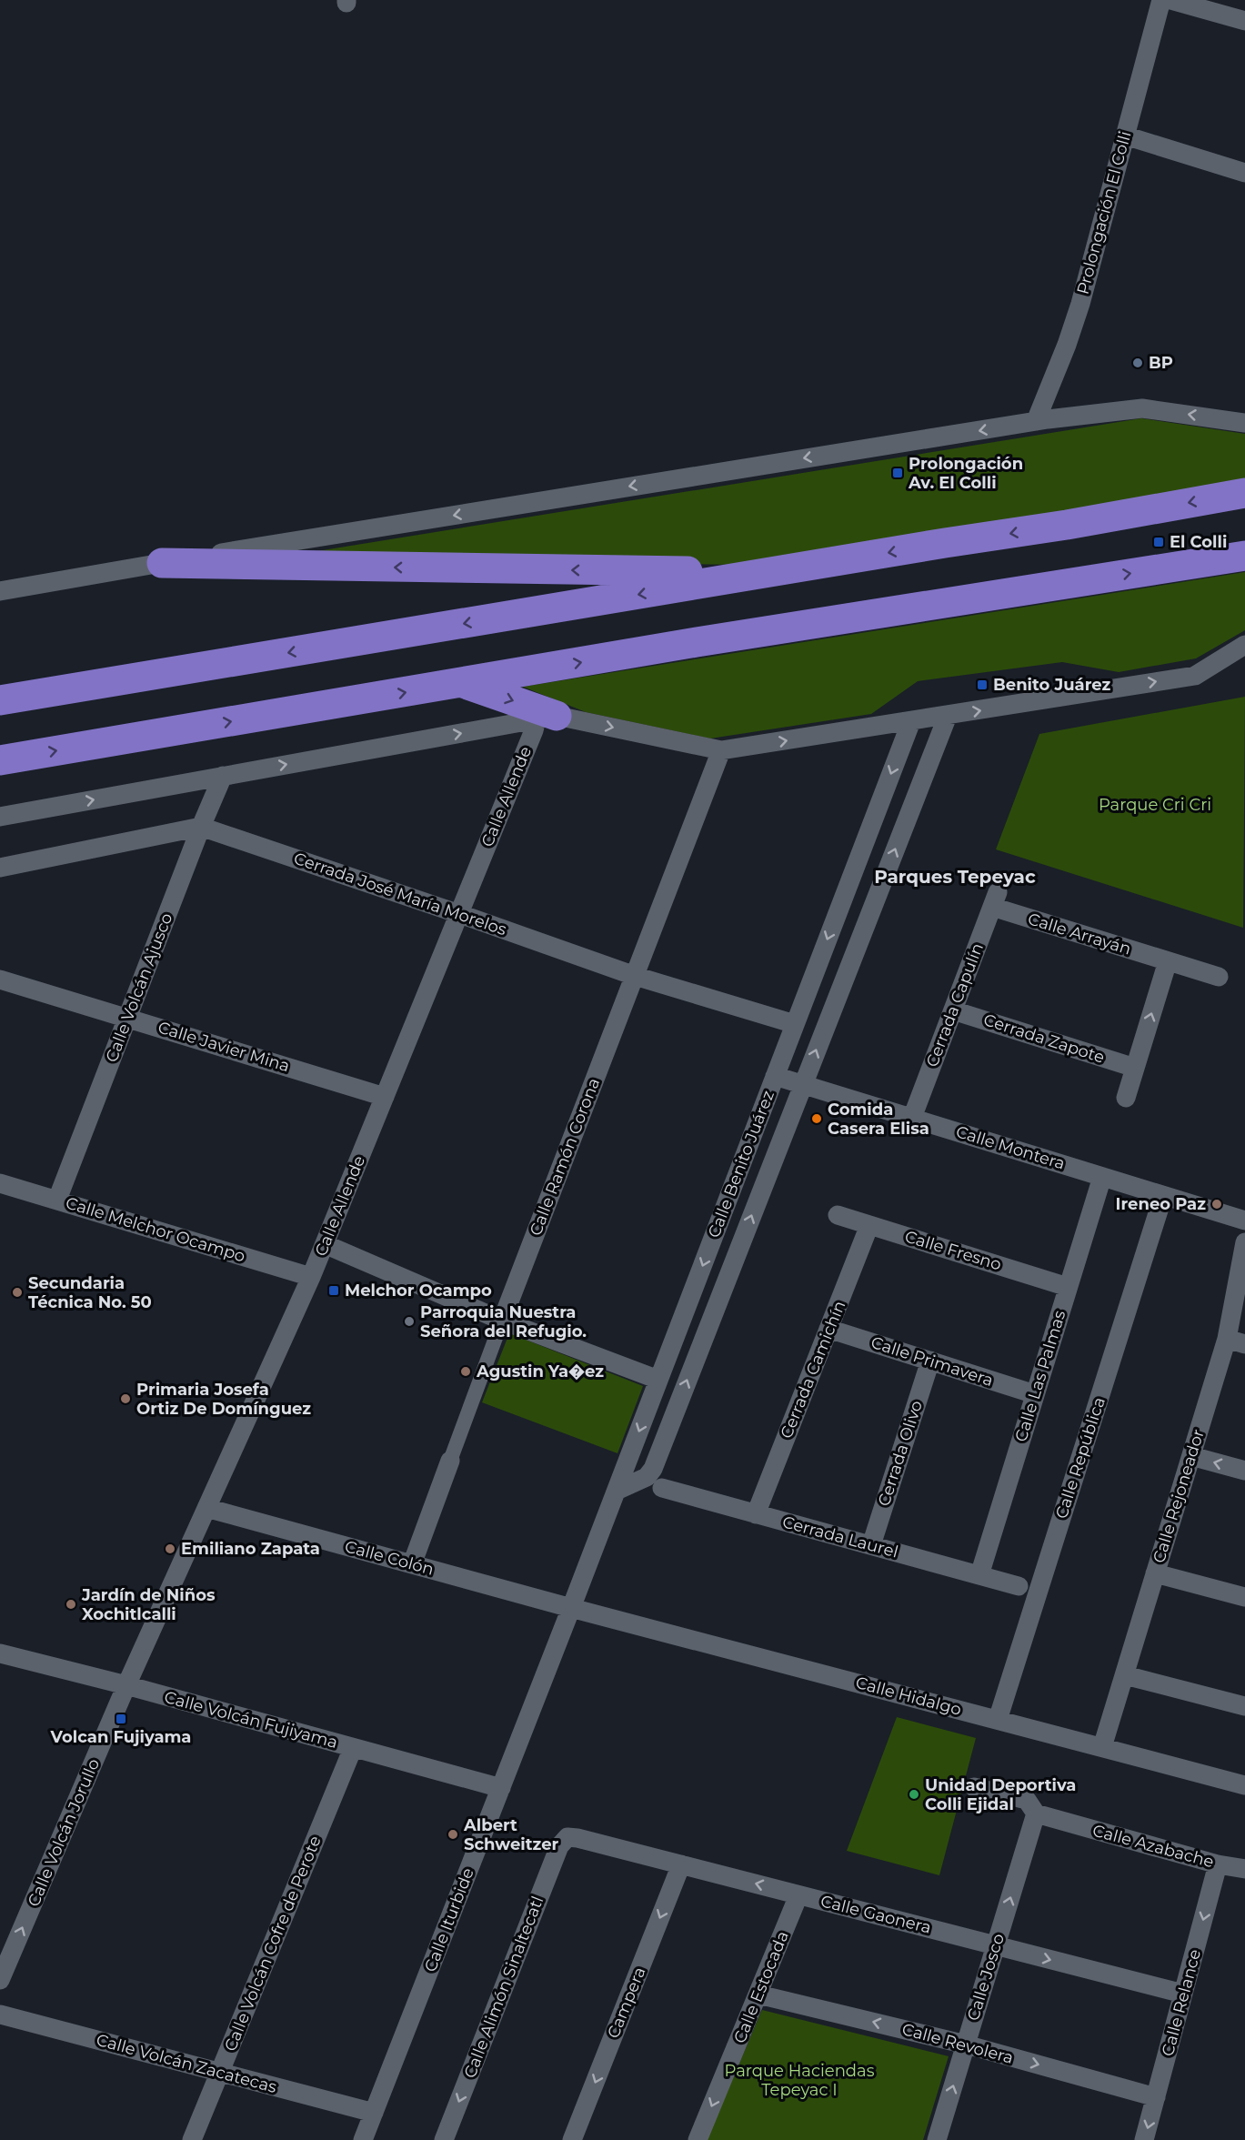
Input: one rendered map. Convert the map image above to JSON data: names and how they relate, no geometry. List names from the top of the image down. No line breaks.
{"streets":{"street":["Prolongación El Colli","Calle Allende","Cerrada José María Morelos","Calle Arrayán","Calle Volcán Ajusco","Cerrada Capulín","Cerrada Zapote","Calle Javier Mina","Calle Montera","Calle Ramón Corona","Calle Benito Juárez","Calle Melchor Ocampo","Calle Fresno","Calle Primavera","Cerrada Camichín","Calle Las Palmas","Cerrada Olivo","Calle República","Calle Rejoneador","Cerrada Laurel","Calle Colón","Calle Hidalgo","Calle Volcán Fujiyama","Calle Volcán Jorullo","Calle Azabache","Calle Gaonera","Calle Iturbide","Calle Volcán Cofre de Perote","Calle Josco","Calle Alimón Sinaltecatl","Calle Estocada","Campera","Calle Relance","Calle Revolera","Calle Volcán Zacatecas"]},"crossings":[["Calle Allende","Cerrada José María Morelos"],["Calle Allende","Calle Javier Mina"],["Calle Allende","Calle Melchor Ocampo"],["Calle Allende","Calle Colón"],["Calle Allende","Calle Volcán Fujiyama"],["Calle Allende","Calle Volcán Jorullo"],["Cerrada José María Morelos","Calle Volcán Ajusco"],["Cerrada José María Morelos","Calle Ramón Corona"],["Cerrada José María Morelos","Calle Benito Juárez"],["Calle Arrayán","Cerrada Capulín"],["Calle Volcán Ajusco","Calle Javier Mina"],["Calle Volcán Ajusco","Calle Melchor Ocampo"],["Cerrada Capulín","Cerrada Zapote"],["Cerrada Capulín","Calle Montera"],["Calle Montera","Calle Benito Juárez"],["Calle Montera","Calle Las Palmas"],["Calle Montera","Calle República"],["Calle Ramón Corona","Calle Colón"],["Calle Benito Juárez","Calle Colón"],["Calle Benito Juárez","Calle Hidalgo"],["Calle Benito Juárez","Calle Iturbide"],["Calle Fresno","Cerrada Camichín"],["Calle Fresno","Calle Las Palmas"],["Calle Primavera","Cerrada Camichín"],["Calle Primavera","Calle Las Palmas"],["Calle Primavera","Cerrada Olivo"],["Cerrada Camichín","Cerrada Laurel"],["Calle Las Palmas","Cerrada Laurel"],["Cerrada Olivo","Cerrada Laurel"],["Calle República","Calle Hidalgo"],["Calle Rejoneador","Calle Hidalgo"],["Calle Colón","Calle Hidalgo"],["Calle Colón","Calle Iturbide"],["Calle Hidalgo","Calle Iturbide"],["Calle Volcán Fujiyama","Calle Volcán Jorullo"],["Calle Volcán Fujiyama","Calle Iturbide"],["Calle Volcán Fujiyama","Calle Volcán Cofre de Perote"],["Calle Azabache","Calle Josco"],["Calle Azabache","Calle Relance"],["Calle Gaonera","Calle Josco"],["Calle Gaonera","Calle Alimón Sinaltecatl"],["Calle Gaonera","Calle Estocada"],["Calle Gaonera","Campera"],["Calle Gaonera","Calle Relance"],["Calle Iturbide","Calle Volcán Zacatecas"],["Calle Volcán Cofre de Perote","Calle Volcán Zacatecas"],["Calle Josco","Calle Revolera"],["Calle Estocada","Calle Revolera"],["Calle Relance","Calle Revolera"]],"one_way":["Calle Volcán Jorullo","Calle Josco","Calle Alimón Sinaltecatl","Calle Estocada","Campera","Calle Relance"],"districts":["Parques Tepeyac"],"parks":["Parque Cri Cri","Parque Haciendas Tepeyac I"],"places":{"other":["BP","Comida Casera Elisa","Ireneo Paz","Secundaria Técnica No. 50","Parroquia Nuestra Señora del Refugio.","Agustin Ya�ez","Primaria Josefa Ortiz De Domínguez","Emiliano Zapata","Jardín de Niños Xochitlcalli","Unidad Deportiva Colli Ejidal","Albert Schweitzer"],"transit":["Prolongación Av. El Colli","El Colli","Benito Juárez","Melchor Ocampo","Volcan Fujiyama"]}}
